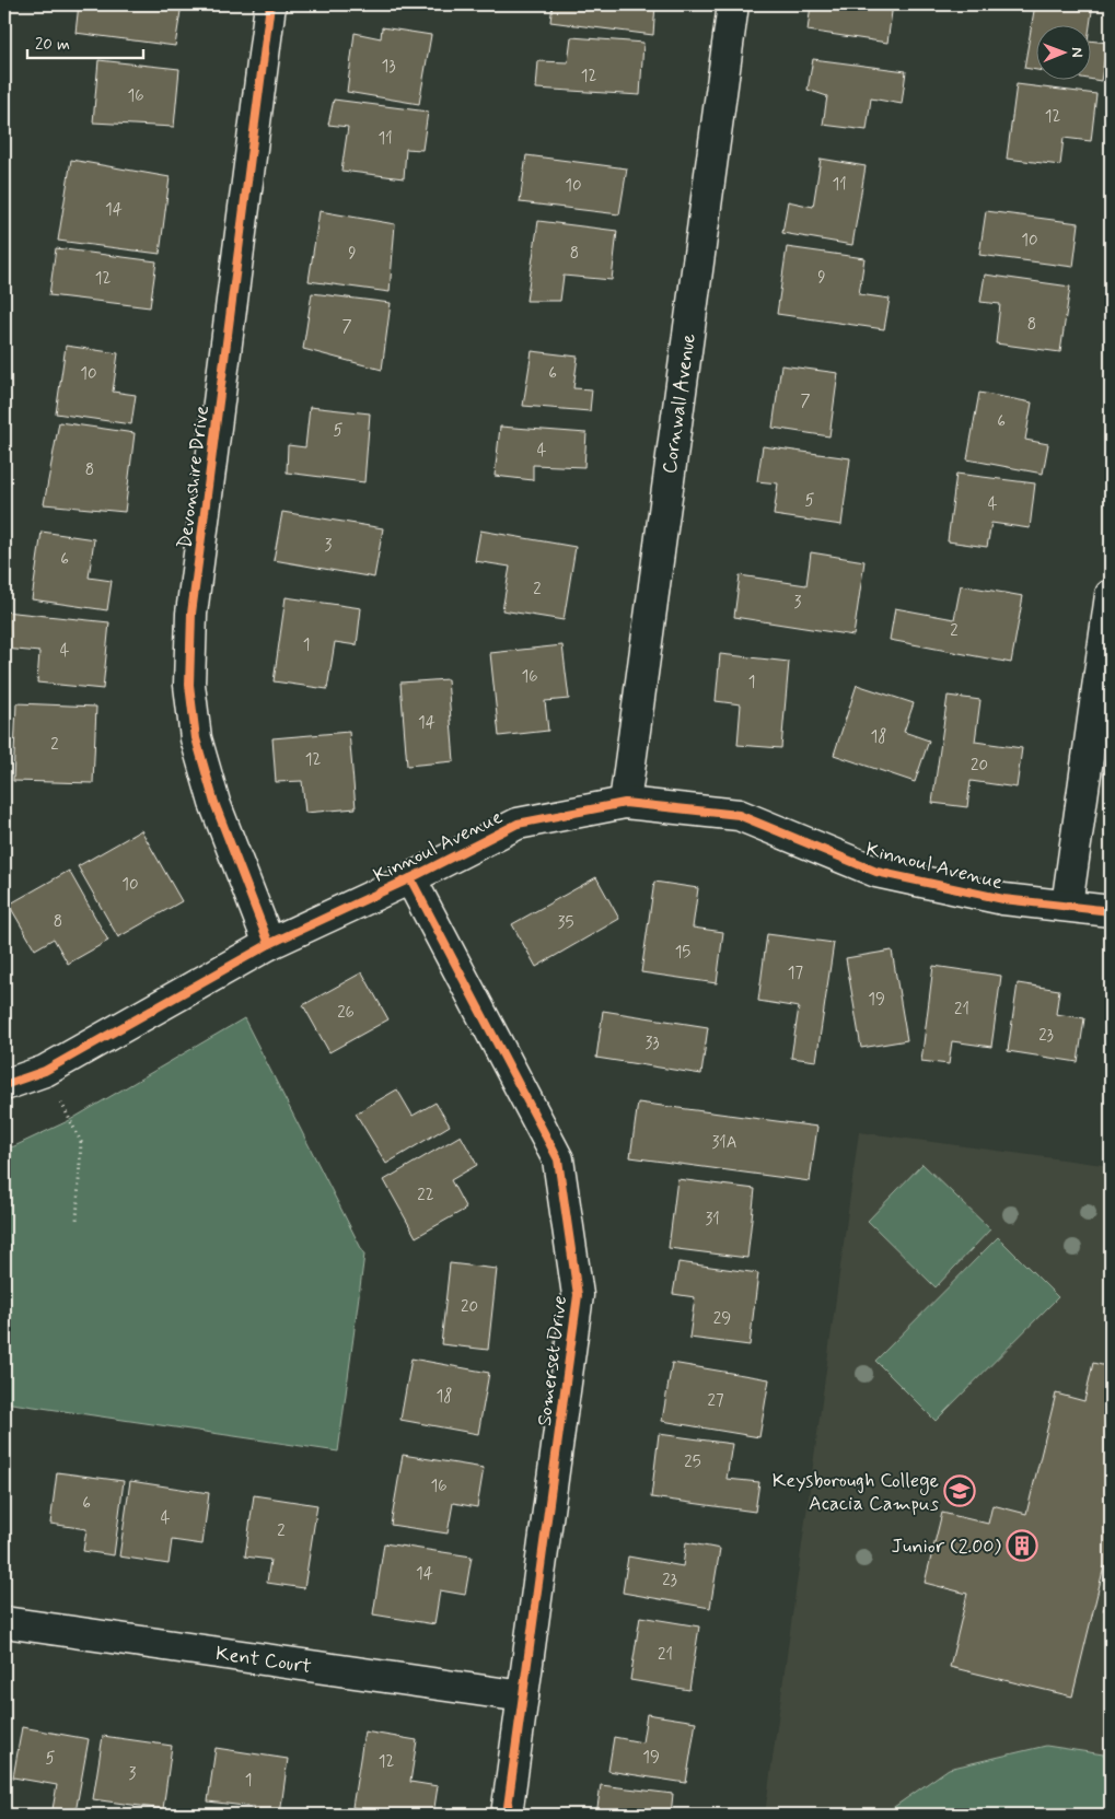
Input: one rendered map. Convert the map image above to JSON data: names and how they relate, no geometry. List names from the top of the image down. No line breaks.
{"streets":{"street":["Cornwall Avenue","Devonshire Drive","Kinnoul Avenue","Somerset Drive","Kent Court"]},"crossings":[["Cornwall Avenue","Kinnoul Avenue"],["Devonshire Drive","Kinnoul Avenue"],["Kinnoul Avenue","Somerset Drive"],["Somerset Drive","Kent Court"]],"places":{"school or university":["Keysborough College Acacia Campus"],"building":["Junior (2.00)"]},"house_numbers":["13","12","16","12","11","11","10","14","10","9","8","9","12","8","7","10","6","7","6","5","4","8","5","4","3","6","2","3","2","1","4","16","1","14","18","2","12","20","10","8","35","15","17","19","21","26","23","33","31A","22","31","20","29","18","27","25","16","6","4","2","14","23","21","19","5","12","3","1"],"scale_bar":"20 m","north":"right"}
